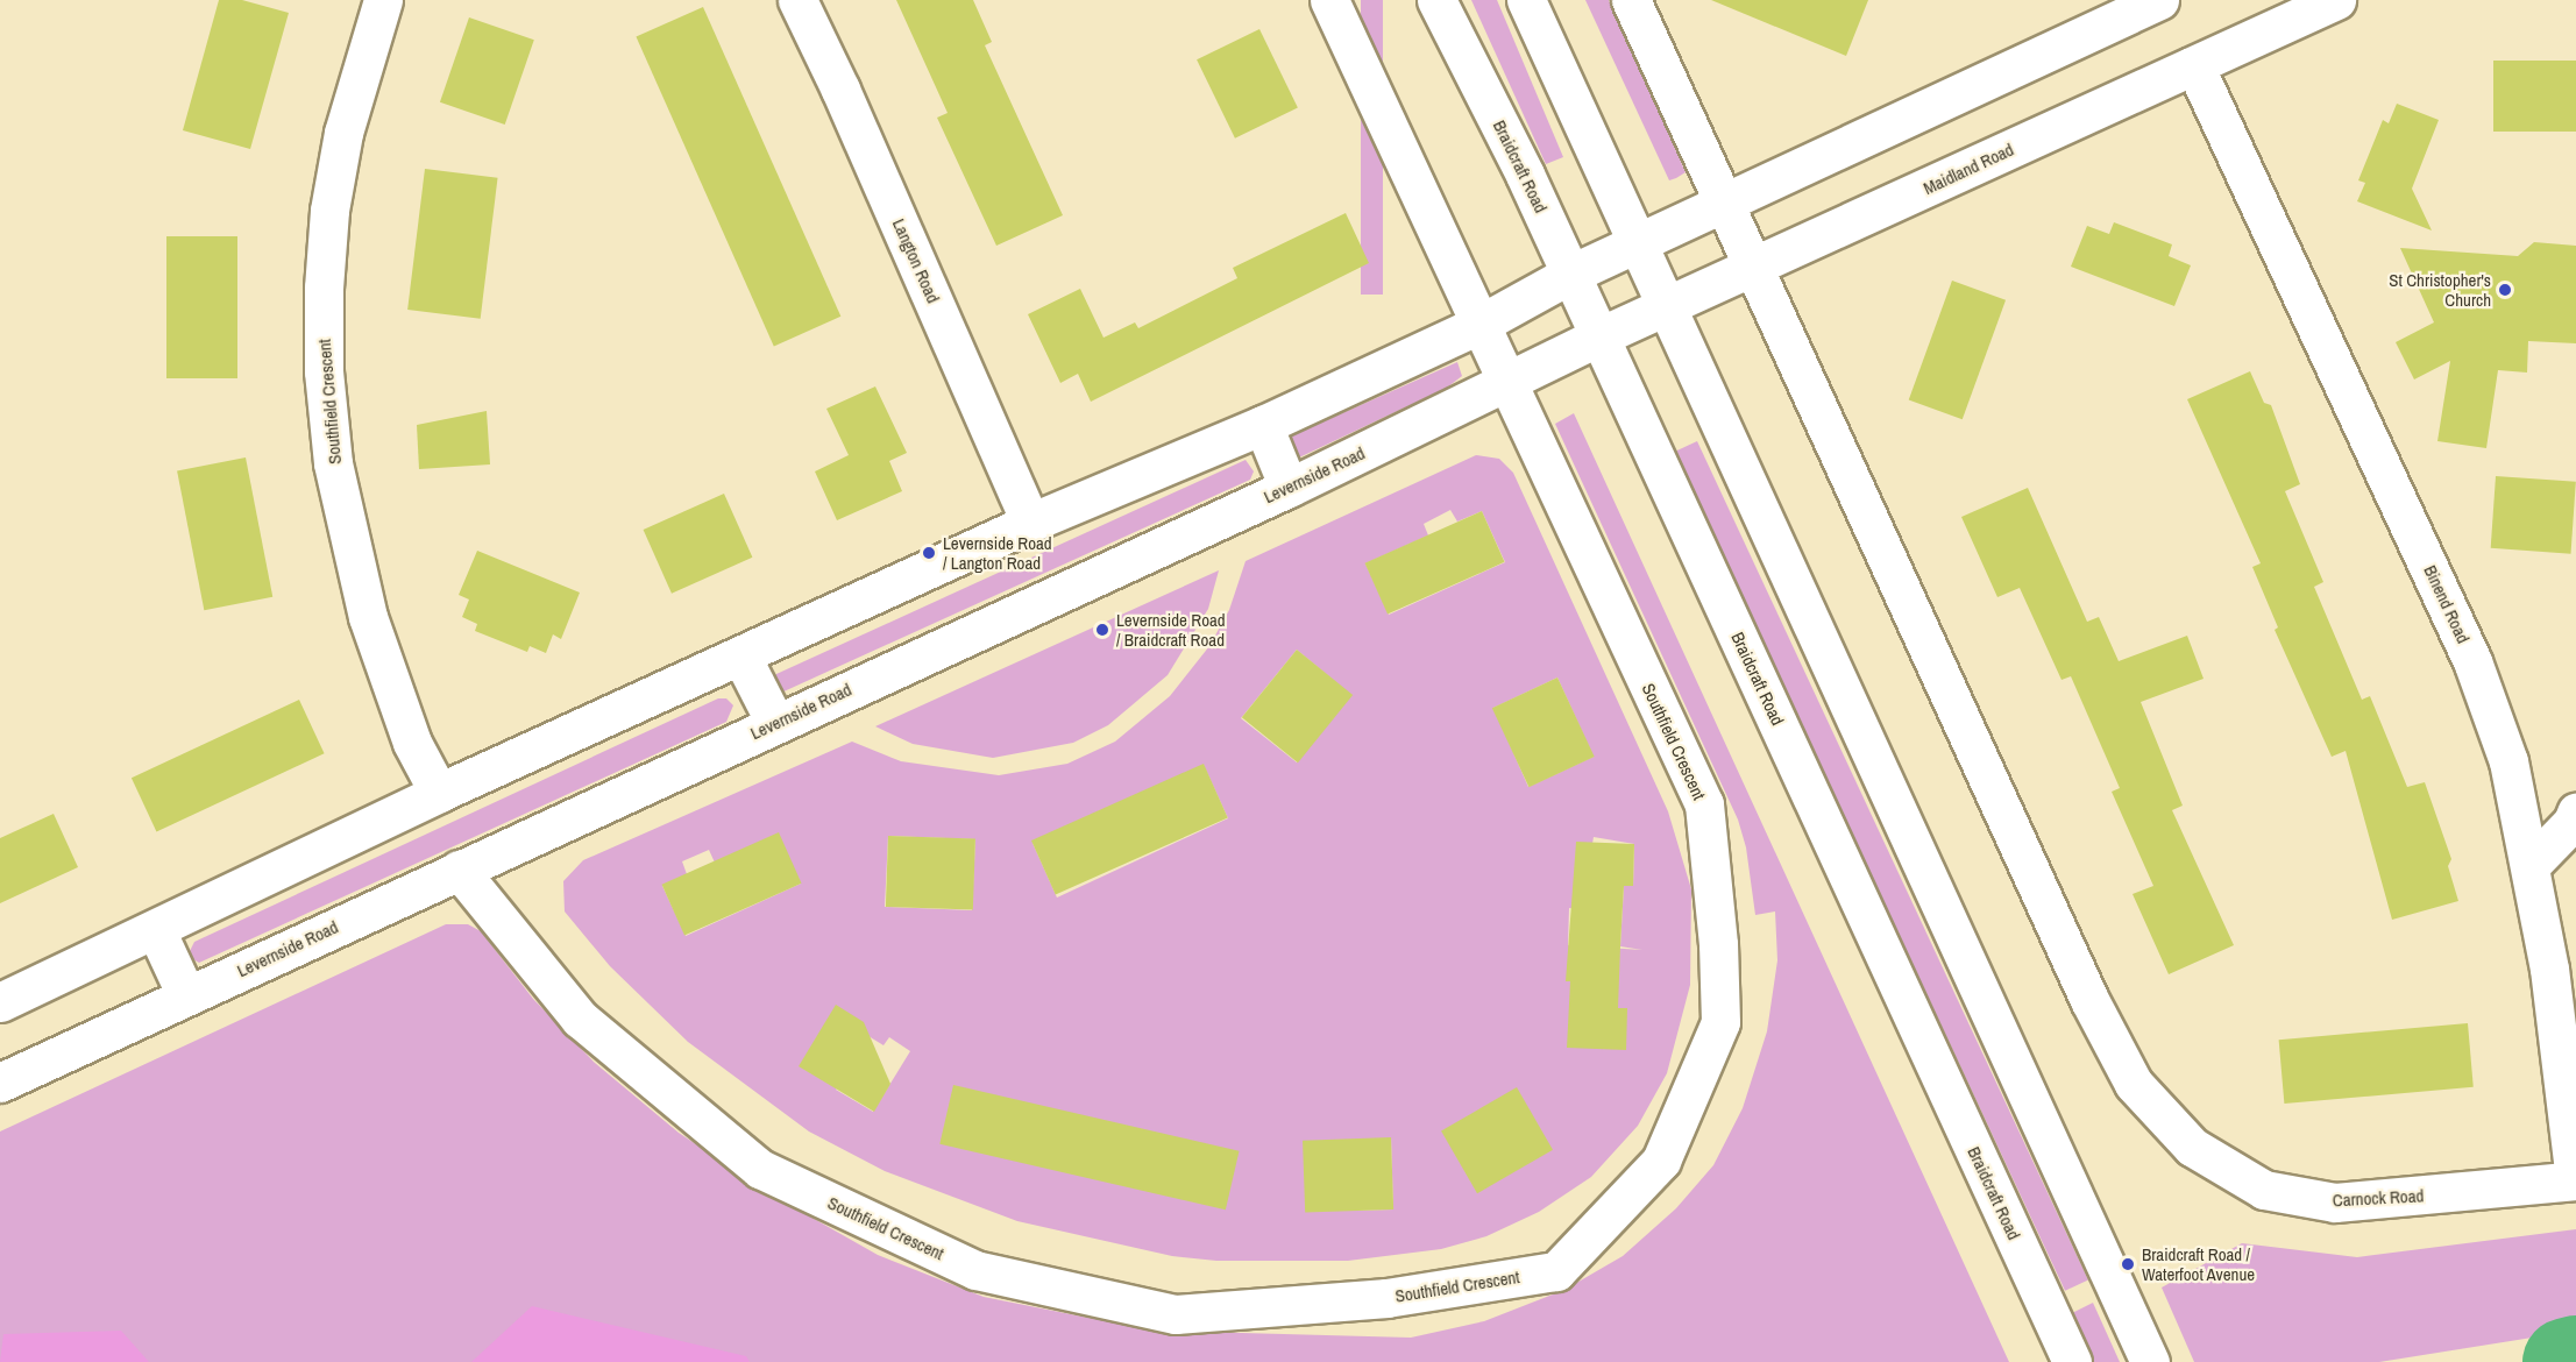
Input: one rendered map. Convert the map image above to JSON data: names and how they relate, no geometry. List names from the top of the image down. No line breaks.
{"streets":{"street":["Braidcraft Road","Maidland Road","Langton Road","Southfield Crescent","Levernside Road","Binend Road","Carnock Road"]},"crossings":[["Braidcraft Road","Maidland Road"],["Braidcraft Road","Levernside Road"],["Maidland Road","Levernside Road"],["Maidland Road","Binend Road"],["Maidland Road","Carnock Road"],["Southfield Crescent","Levernside Road"],["Binend Road","Carnock Road"]],"places":["St Christopher's Church","Levernside Road / Langton Road","Levernside Road / Braidcraft Road","Braidcraft Road / Waterfoot Avenue"]}
